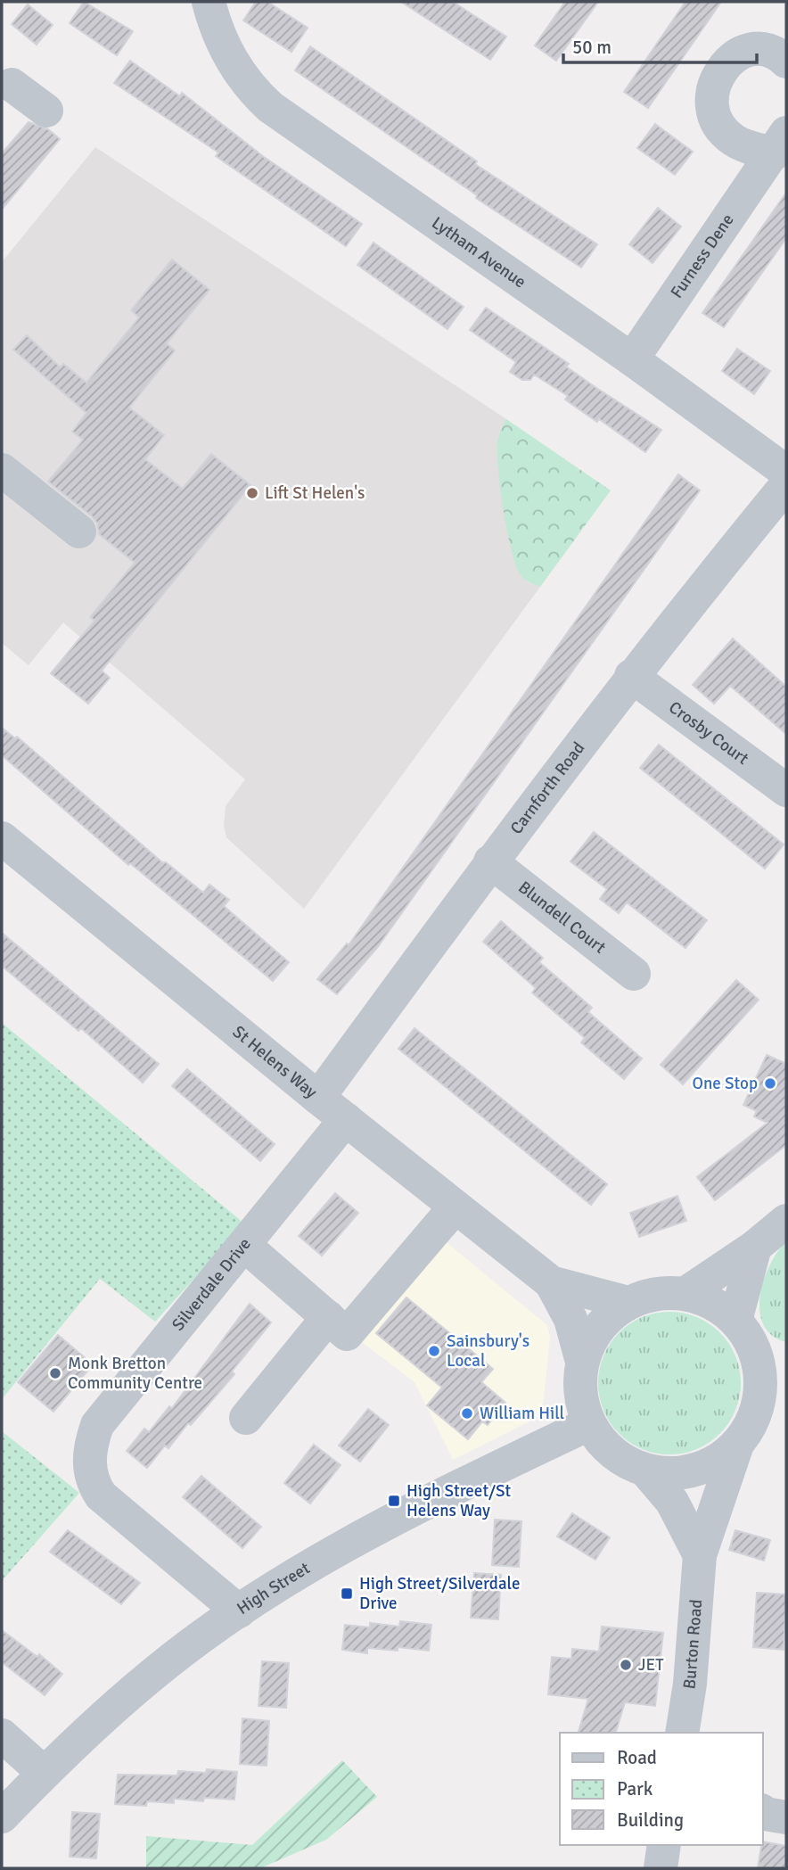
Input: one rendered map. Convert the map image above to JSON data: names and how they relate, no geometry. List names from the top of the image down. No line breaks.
{"streets":{"street":["Lytham Avenue","Furness Dene","Crosby Court","Carnforth Road","Blundell Court","St Helens Way","Silverdale Drive","High Street","Burton Road"]},"crossings":[["Lytham Avenue","Furness Dene"],["Crosby Court","Carnforth Road"],["Carnforth Road","Blundell Court"],["Carnforth Road","St Helens Way"],["St Helens Way","Silverdale Drive"],["St Helens Way","High Street"],["St Helens Way","Burton Road"],["Silverdale Drive","High Street"],["High Street","Burton Road"]],"places":{"other":["Lift St Helen's","One Stop","Sainsbury's Local","Monk Bretton Community Centre","William Hill","JET"],"transit":["High Street/St Helens Way","High Street/Silverdale Drive"]},"legend":["Road","Park","Building"],"scale_bar":"50 m"}
